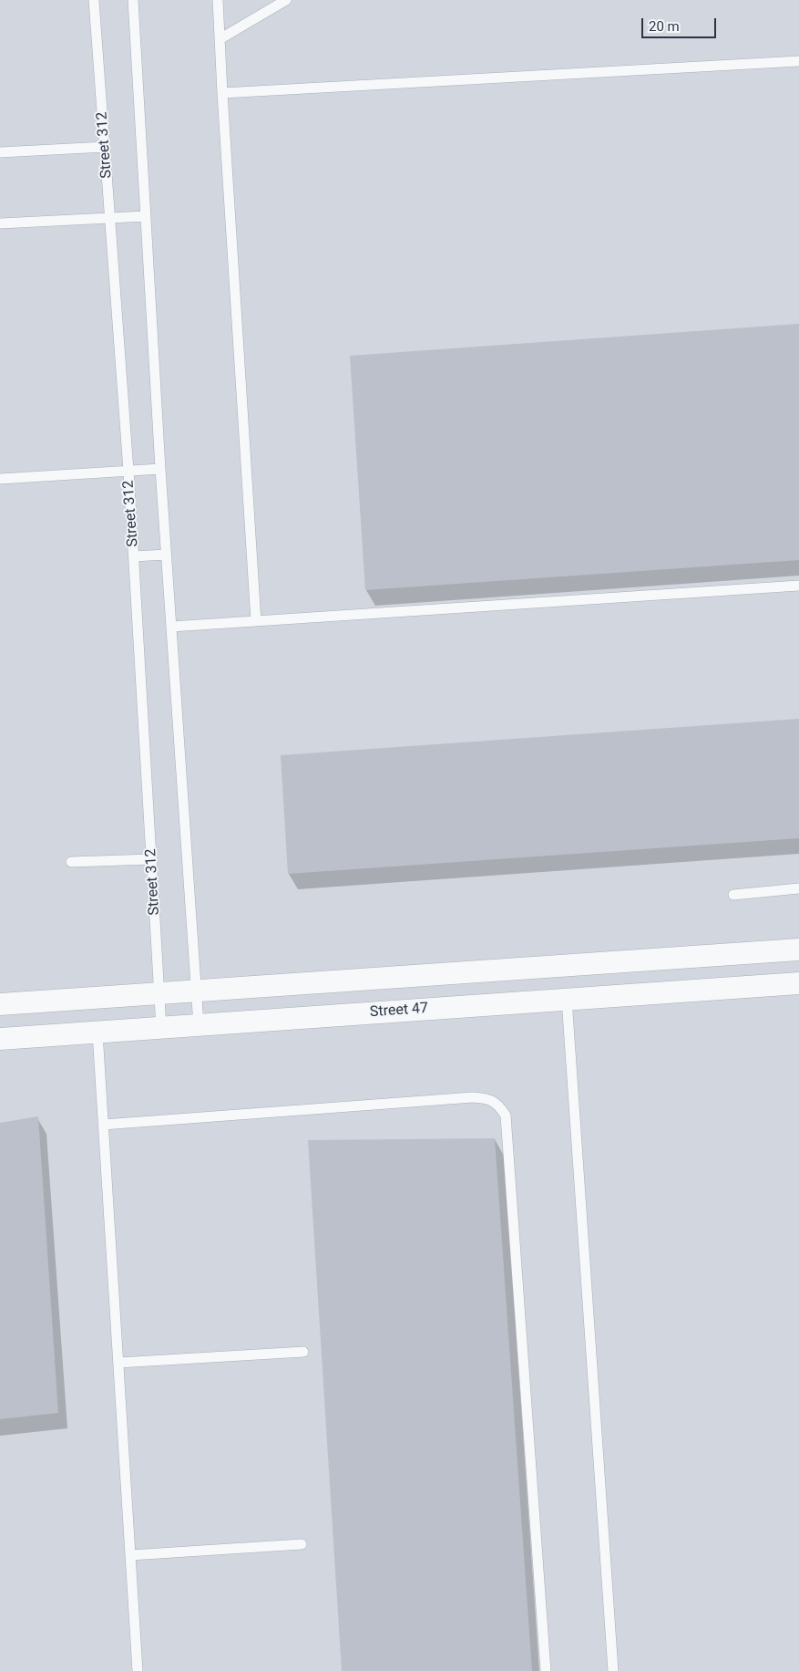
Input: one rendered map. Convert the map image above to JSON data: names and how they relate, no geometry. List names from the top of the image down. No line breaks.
{"streets":{"street":["Street 47"],"lane":["Street 312"]},"crossings":[["Street 312","Street 47"]],"scale_bar":"20 m"}
